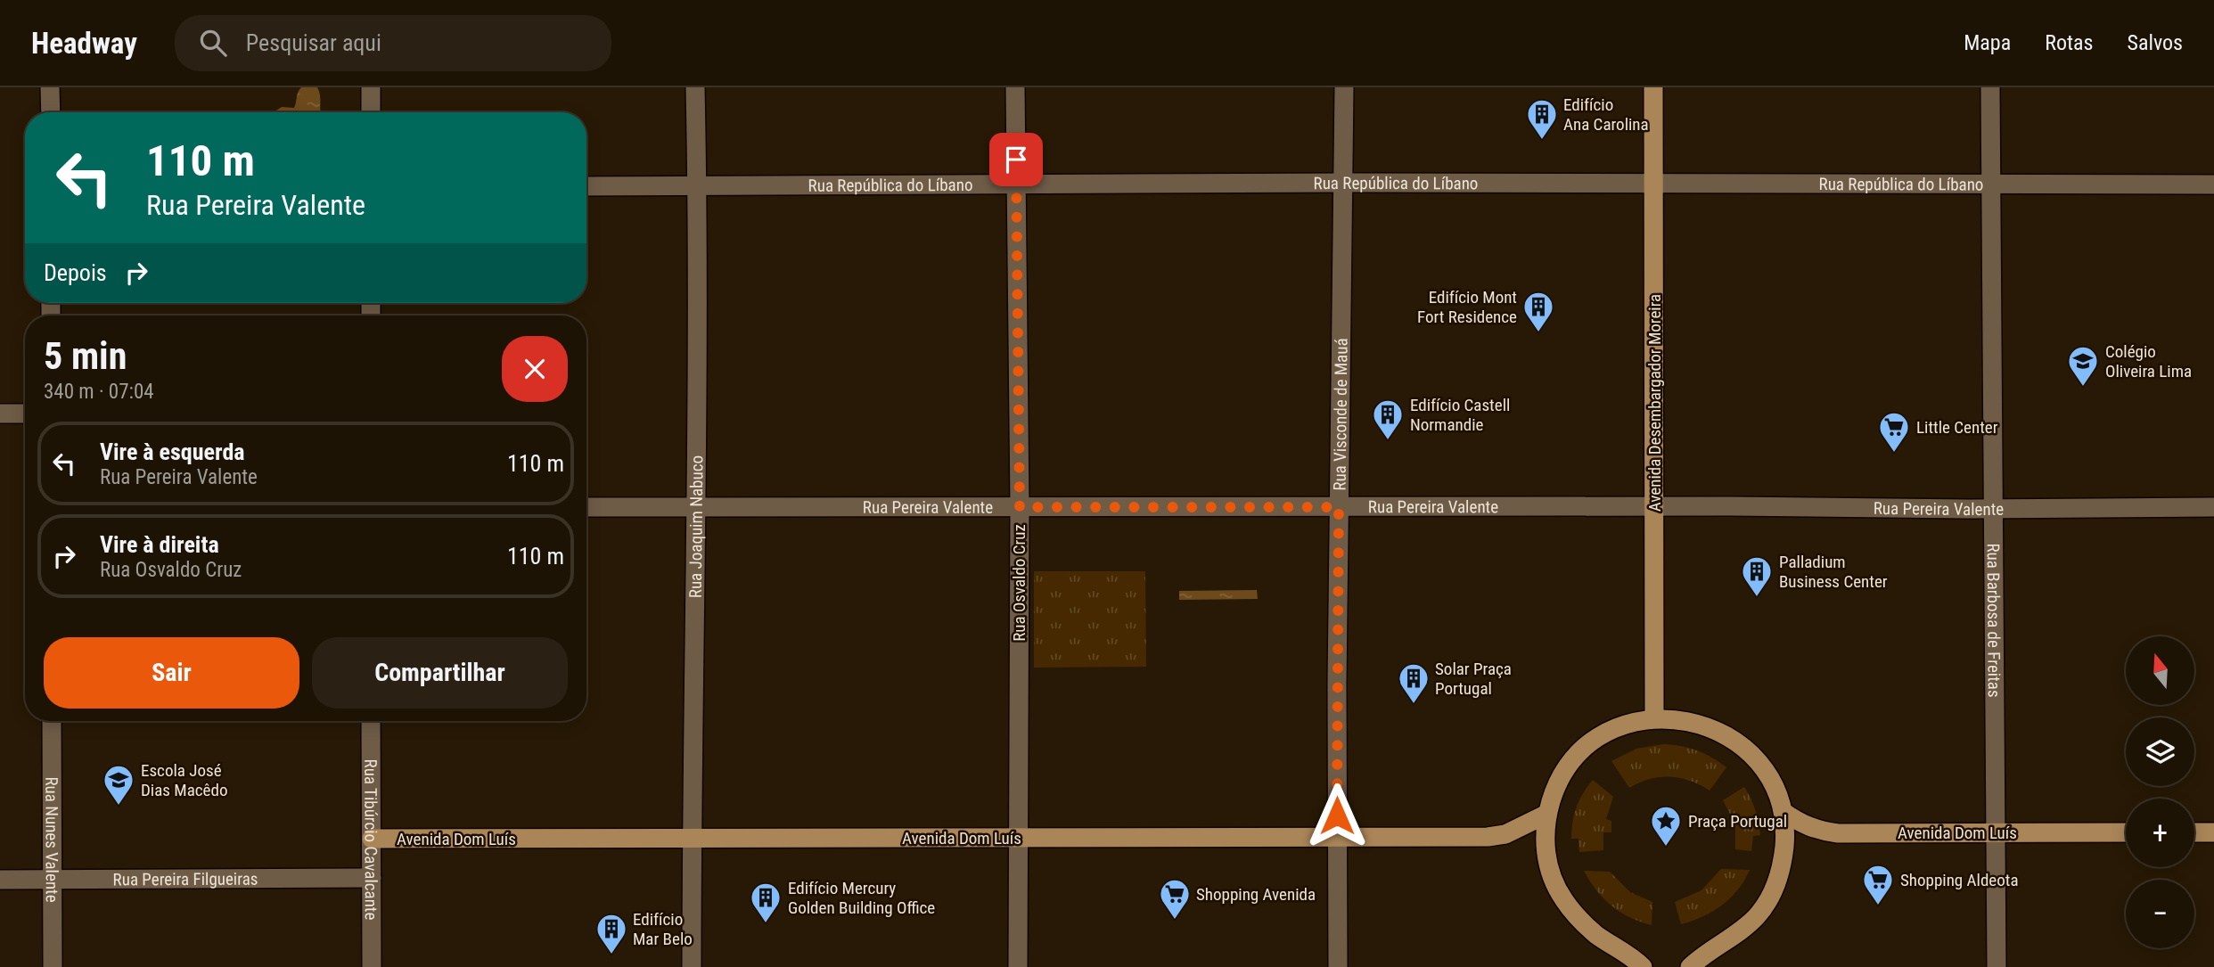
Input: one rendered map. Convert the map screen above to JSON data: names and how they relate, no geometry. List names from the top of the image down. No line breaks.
{"streets":{"main road":["Avenida Desembargador Moreira","Avenida Dom Luís"],"street":["Rua República do Líbano","Rua Visconde de Mauá","Rua Pereira Valente","Rua Joaquim Nabuco","Rua Osvaldo Cruz","Rua Barbosa de Freitas","Rua Nunes Valente","Rua Tibúrcio Cavalcante","Rua Pereira Filgueiras"]},"crossings":[["Rua República do Líbano","Avenida Desembargador Moreira"],["Rua República do Líbano","Rua Visconde de Mauá"],["Rua República do Líbano","Rua Joaquim Nabuco"],["Rua República do Líbano","Rua Osvaldo Cruz"],["Rua República do Líbano","Rua Barbosa de Freitas"],["Avenida Desembargador Moreira","Rua Pereira Valente"],["Rua Visconde de Mauá","Rua Pereira Valente"],["Rua Visconde de Mauá","Avenida Dom Luís"],["Rua Pereira Valente","Rua Joaquim Nabuco"],["Rua Pereira Valente","Rua Osvaldo Cruz"],["Rua Pereira Valente","Rua Barbosa de Freitas"],["Rua Joaquim Nabuco","Avenida Dom Luís"],["Rua Osvaldo Cruz","Avenida Dom Luís"],["Rua Barbosa de Freitas","Avenida Dom Luís"],["Avenida Dom Luís","Rua Tibúrcio Cavalcante"],["Rua Nunes Valente","Rua Pereira Filgueiras"],["Rua Tibúrcio Cavalcante","Rua Pereira Filgueiras"]],"places":{"building":["Edifício Ana Carolina","Edifício Mont Fort Residence","Edifício Castell Normandie","Palladium Business Center","Solar Praça Portugal","Edifício Mercury Golden Building Office","Edifício Mar Belo"],"school or university":["Colégio Oliveira Lima","Escola José Dias Macêdo"],"supermarket":["Little Center","Shopping Aldeota","Shopping Avenida"],"place":["Praça Portugal"]},"north":"top","page":{"header":"Headway","search":"Pesquisar aqui","nav":["Mapa","Rotas","Salvos"],"turn":["110 m","Rua Pereira Valente"],"then":"Depois","heading":["5 min","340 m · 07:04"],"list":[{"name":"Vire à esquerda","note":"Rua Pereira Valente","value":"110 m"},{"name":"Vire à direita","note":"Rua Osvaldo Cruz","value":"110 m"}],"buttons":["Sair","Compartilhar"],"map_buttons":["+","−"]}}
